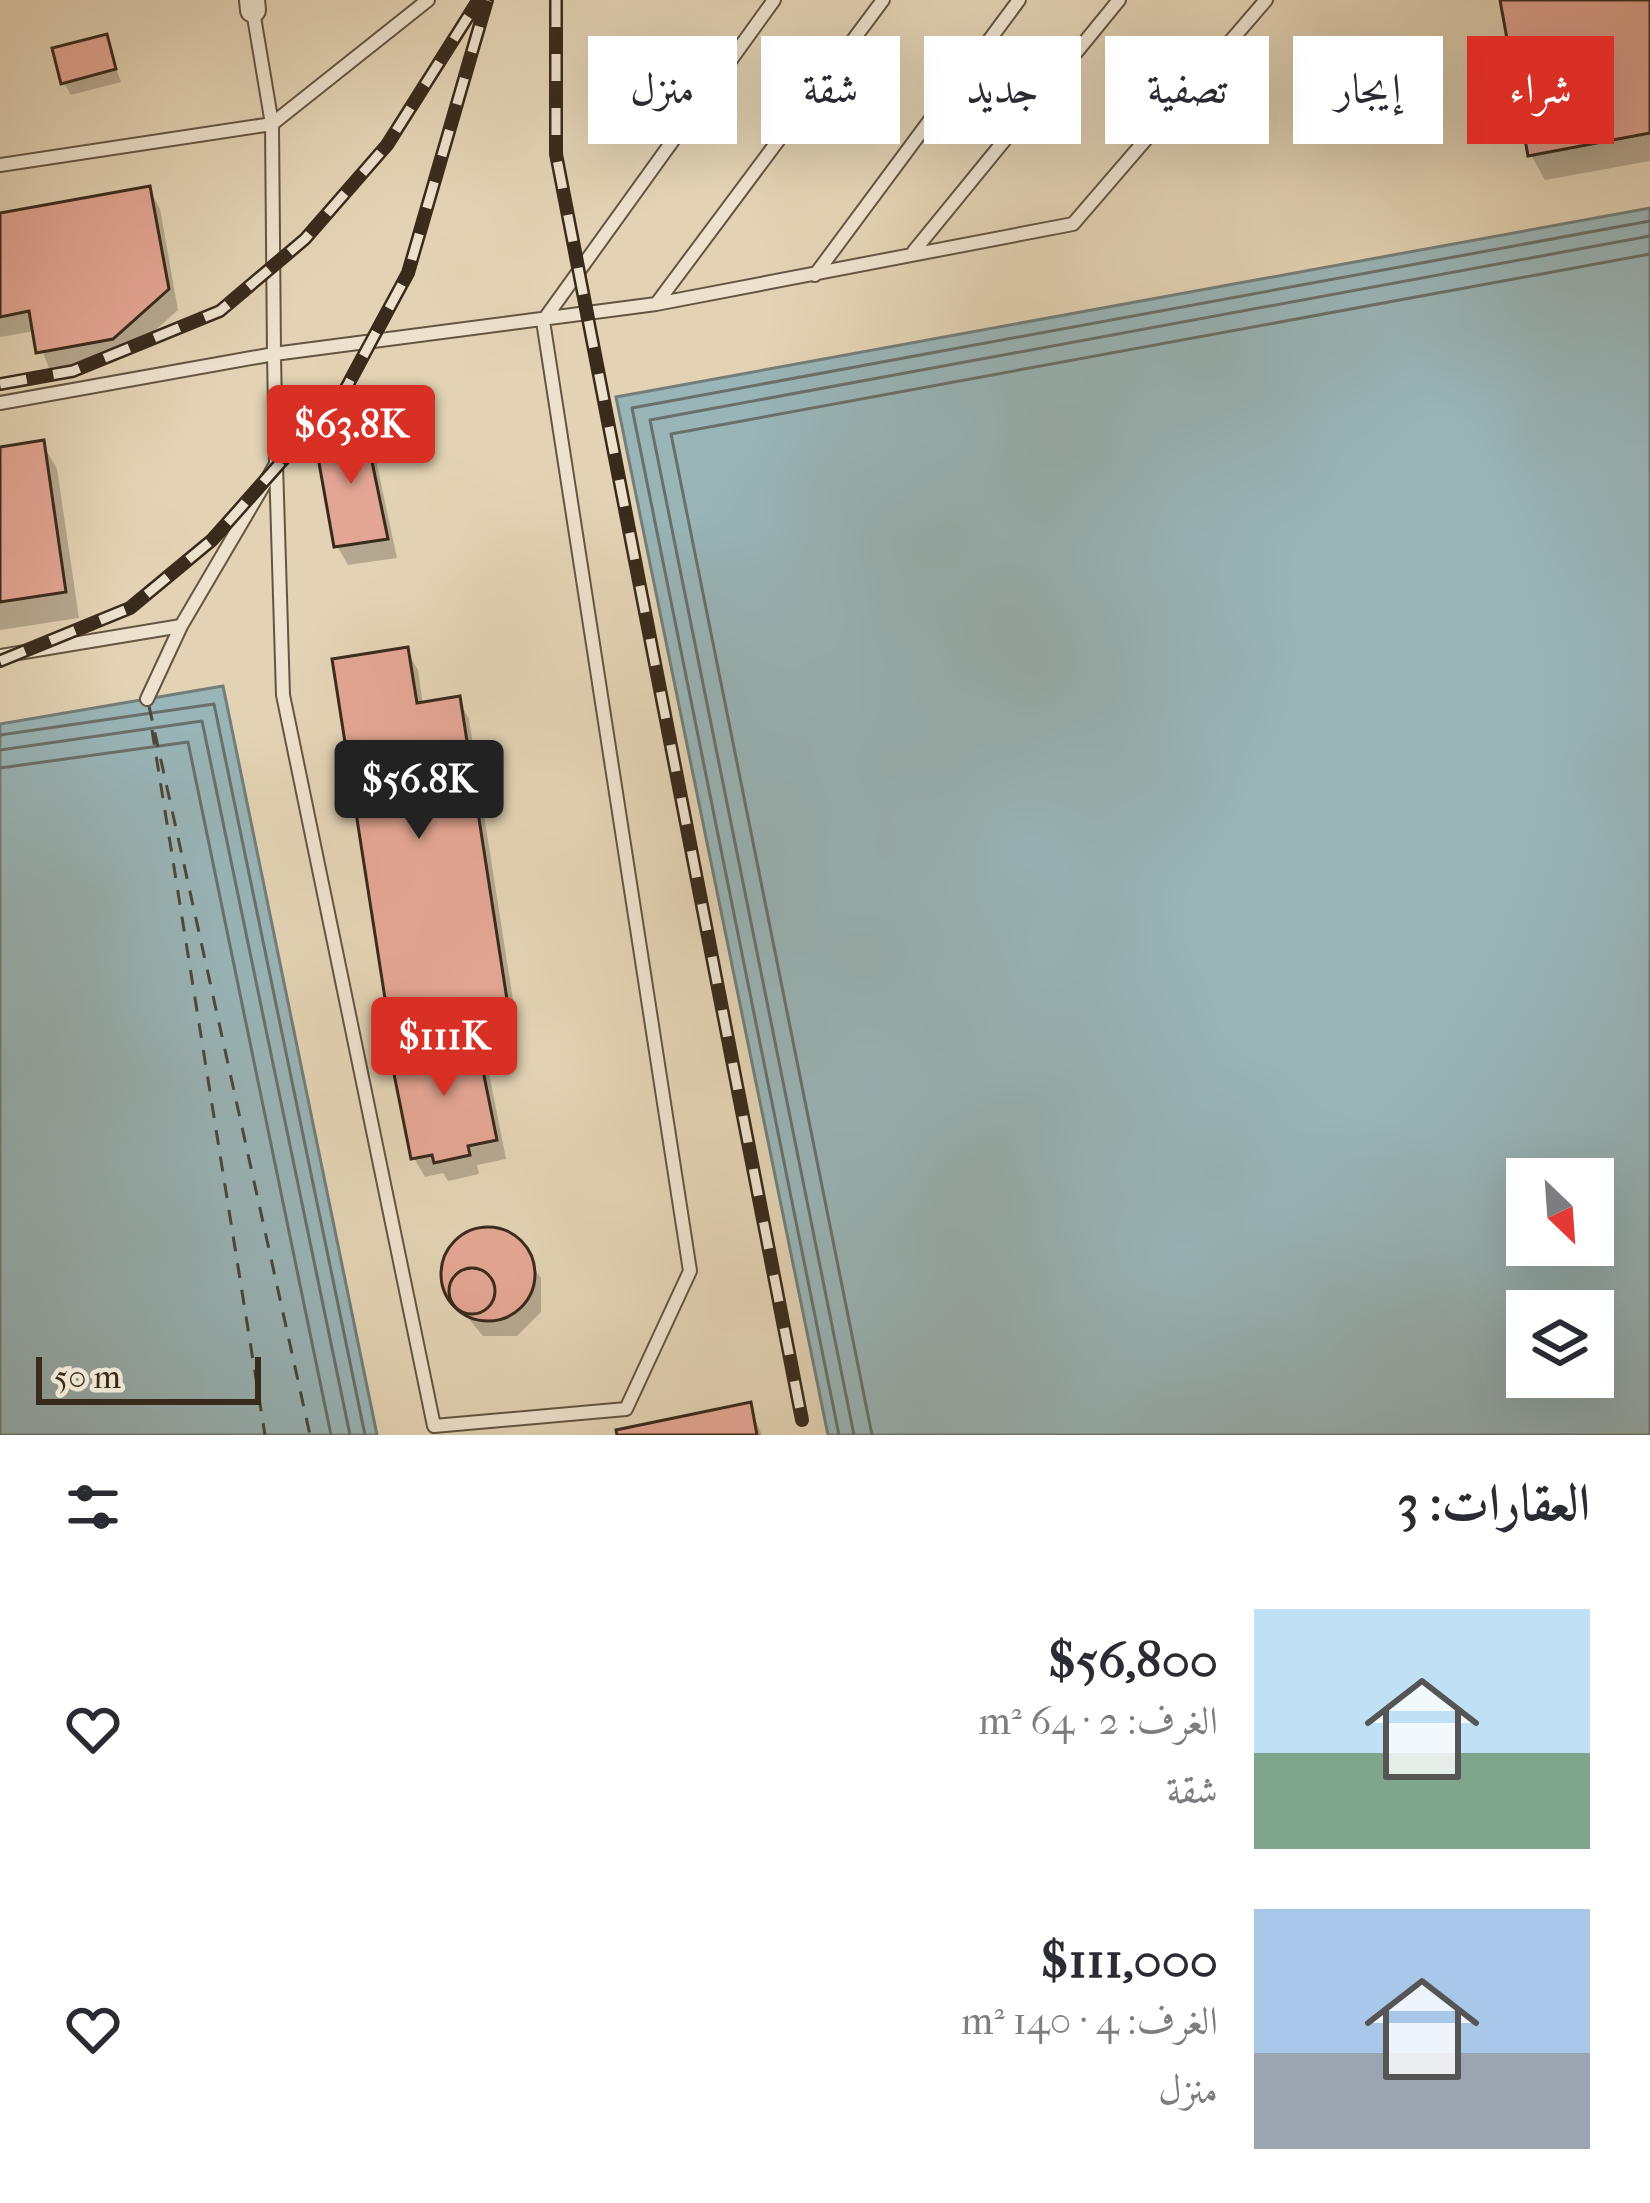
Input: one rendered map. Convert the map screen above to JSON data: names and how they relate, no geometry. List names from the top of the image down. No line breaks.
{"scale_bar":"50 m","north":"bottom right","page":{"chip":["شراء","إيجار","تصفية","جديد","شقة","منزل"],"price":["$63.8K","$56.8K","$111K"],"scale":"50 m","heading":"العقارات: 3","list":[{"name":"$56,800","note":"الغرف: 2 · 64 m² · شقة"},{"name":"$111,000","note":"الغرف: 4 · 140 m² · منزل"}]}}
